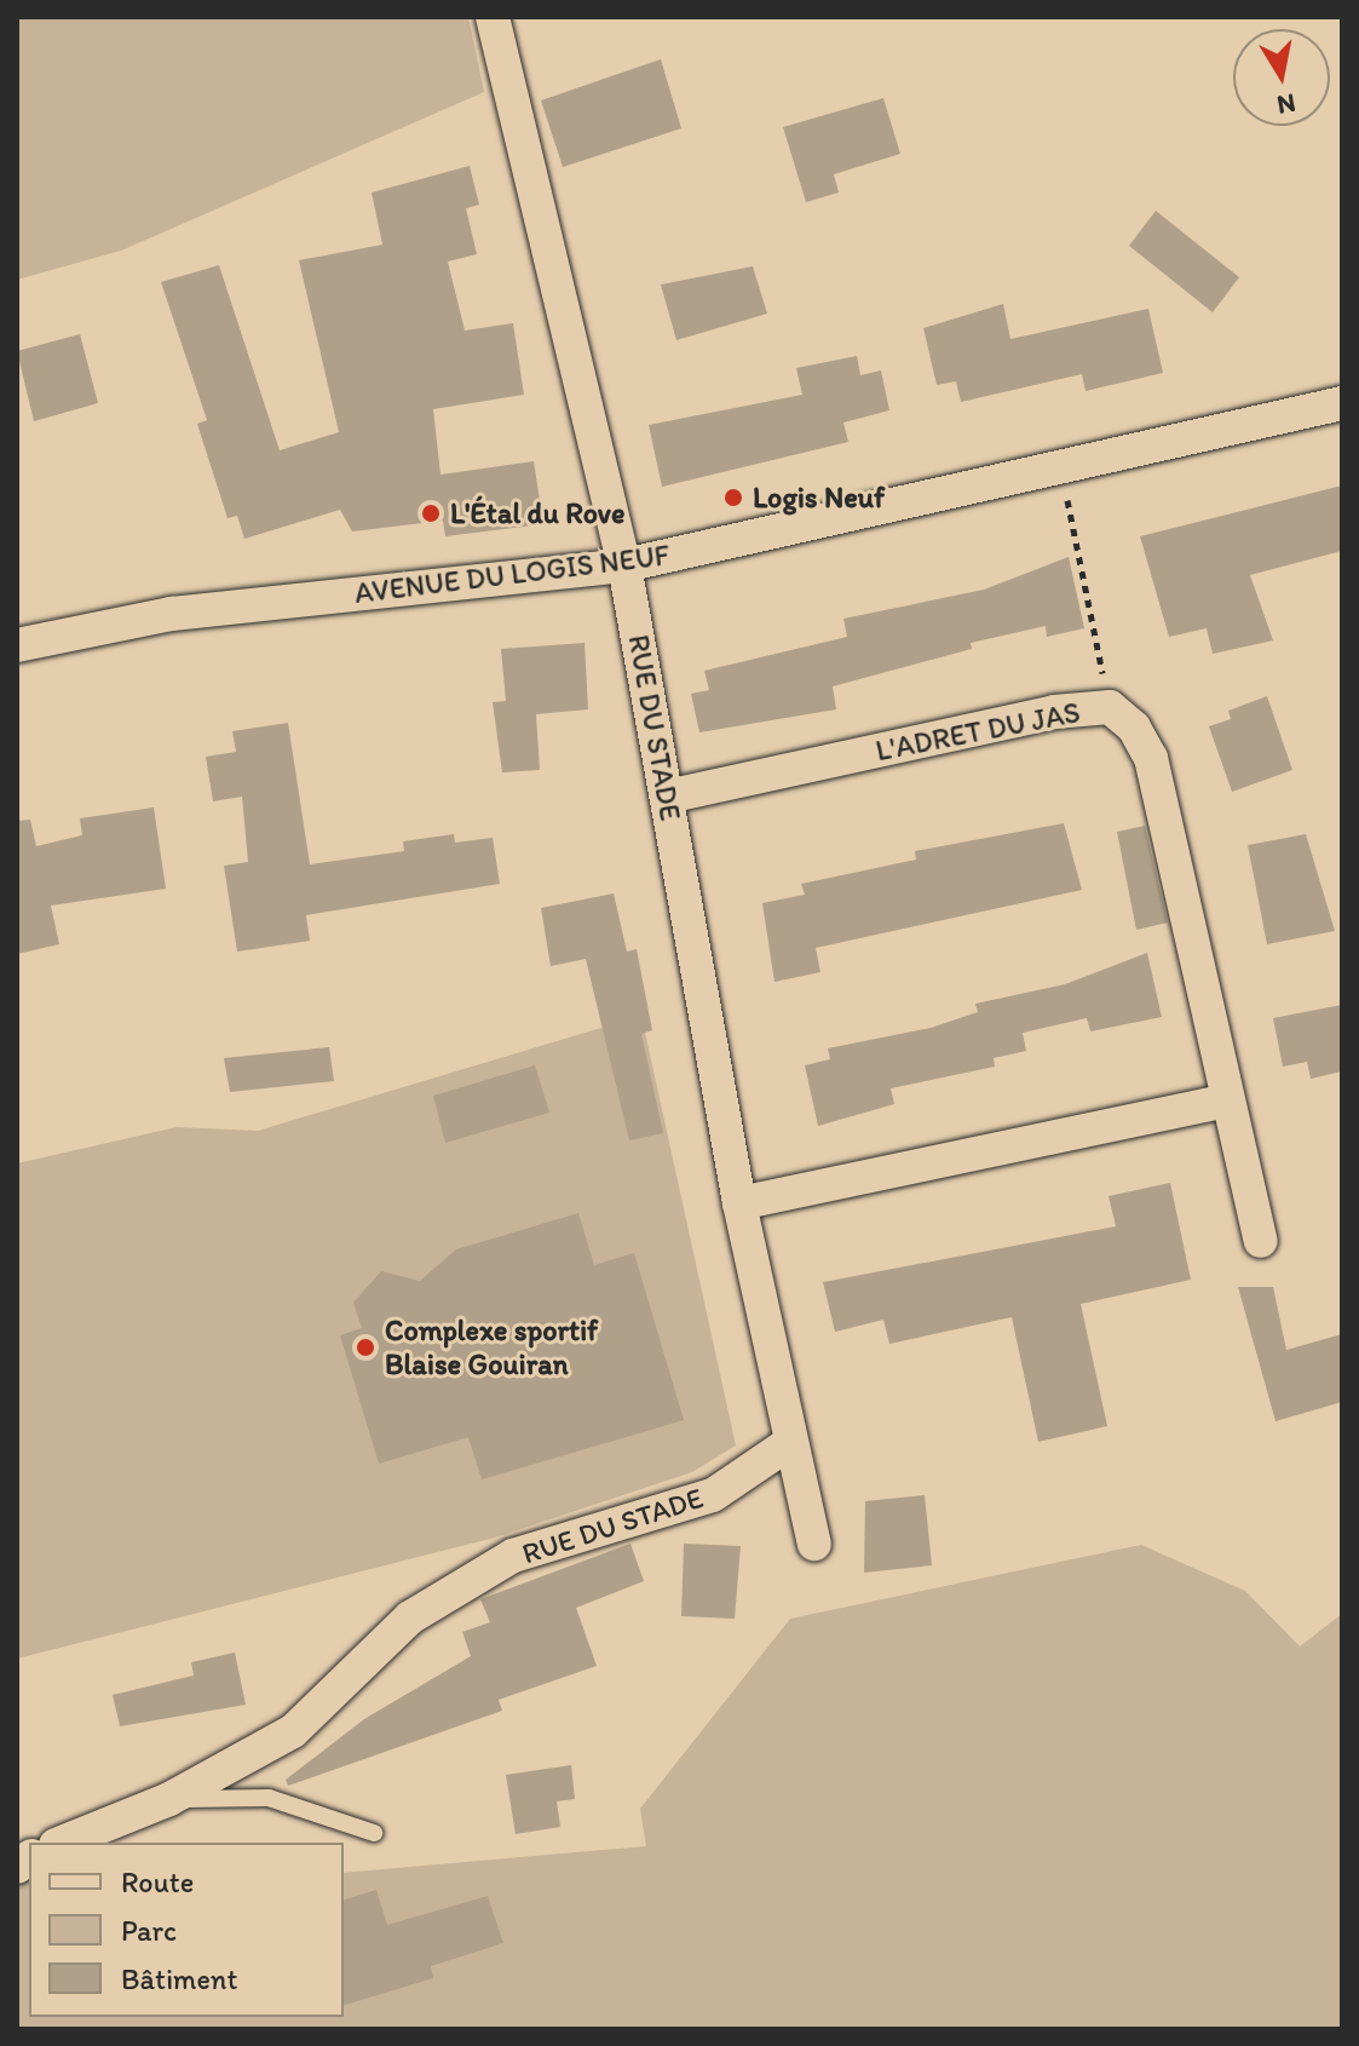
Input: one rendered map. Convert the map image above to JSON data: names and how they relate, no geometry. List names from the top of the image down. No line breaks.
{"streets":{"street":["AVENUE DU LOGIS NEUF","RUE DU STADE","L'ADRET DU JAS"]},"crossings":[["AVENUE DU LOGIS NEUF","RUE DU STADE"],["RUE DU STADE","L'ADRET DU JAS"]],"places":["Logis Neuf","L'Étal du Rove","Complexe sportif Blaise Gouiran"],"legend":["Route","Parc","Bâtiment"],"north":"bottom"}
